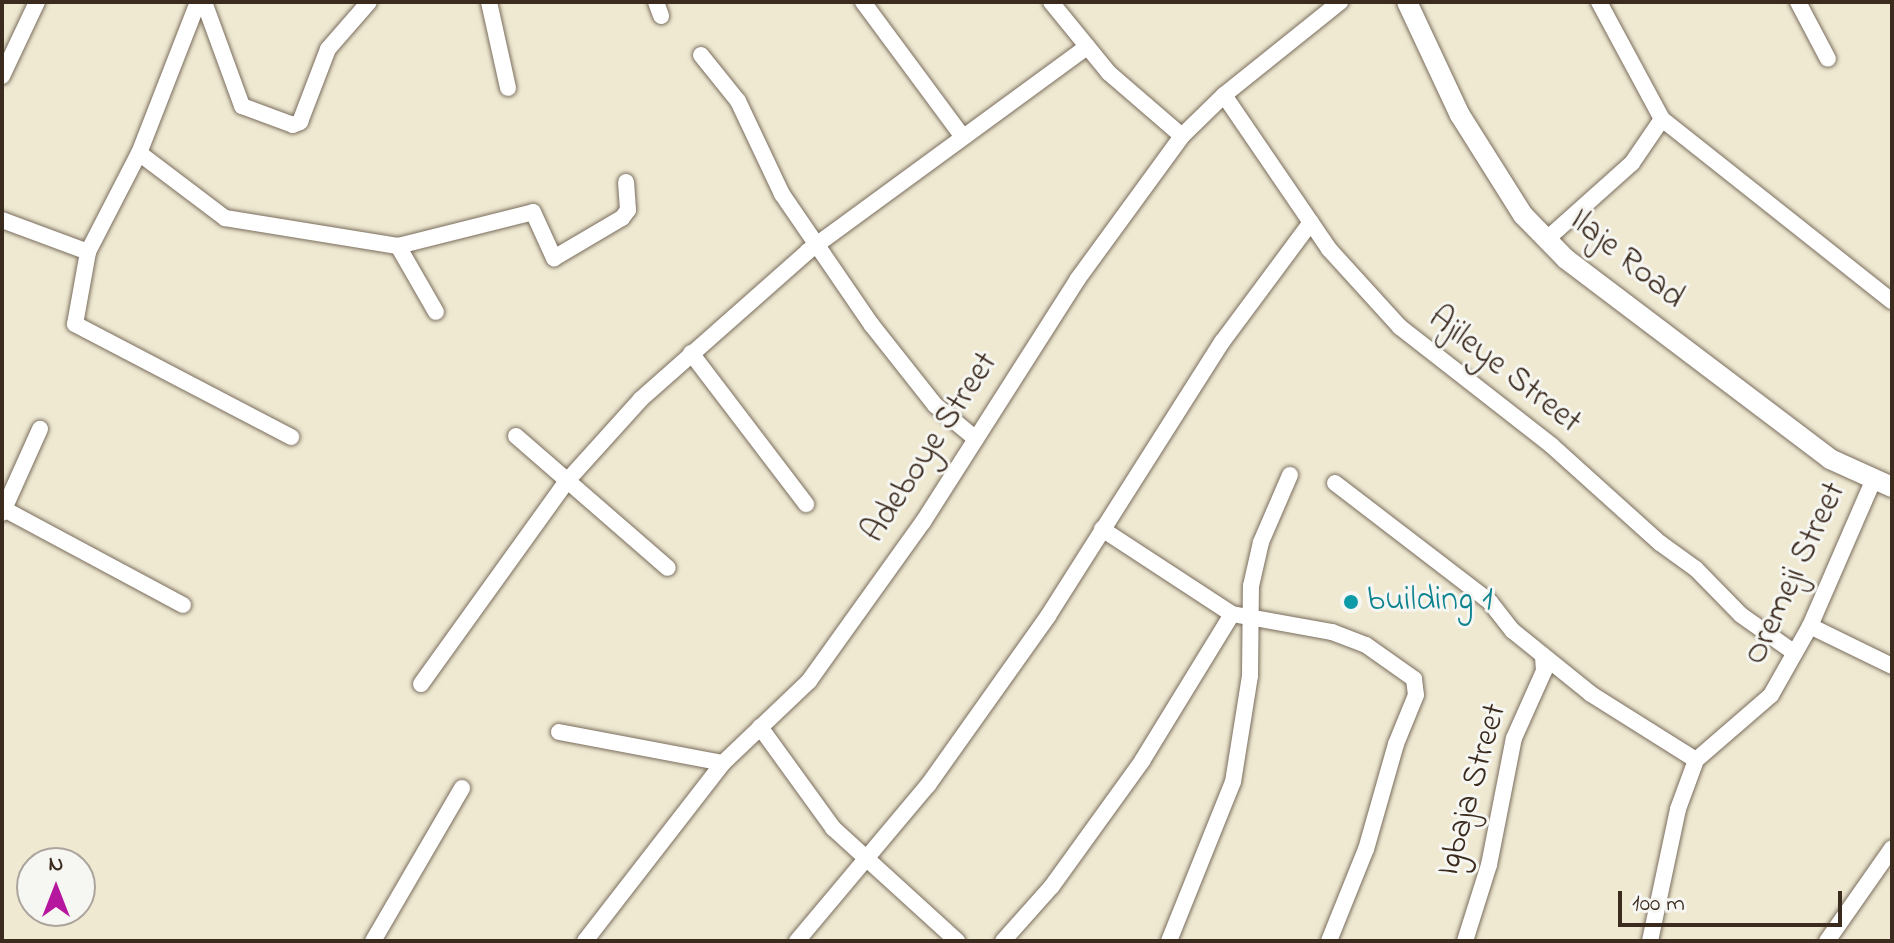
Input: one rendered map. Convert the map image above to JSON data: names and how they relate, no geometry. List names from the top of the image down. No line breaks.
{"streets":{"street":["Ilaje Road","Ajileye Street","Adeboye Street","Oremeji Street","Igbaja Street"]},"crossings":[["Ilaje Road","Oremeji Street"],["Ajileye Street","Adeboye Street"],["Ajileye Street","Oremeji Street"]],"places":["building 1"],"scale_bar":"100 m","north":"top"}
